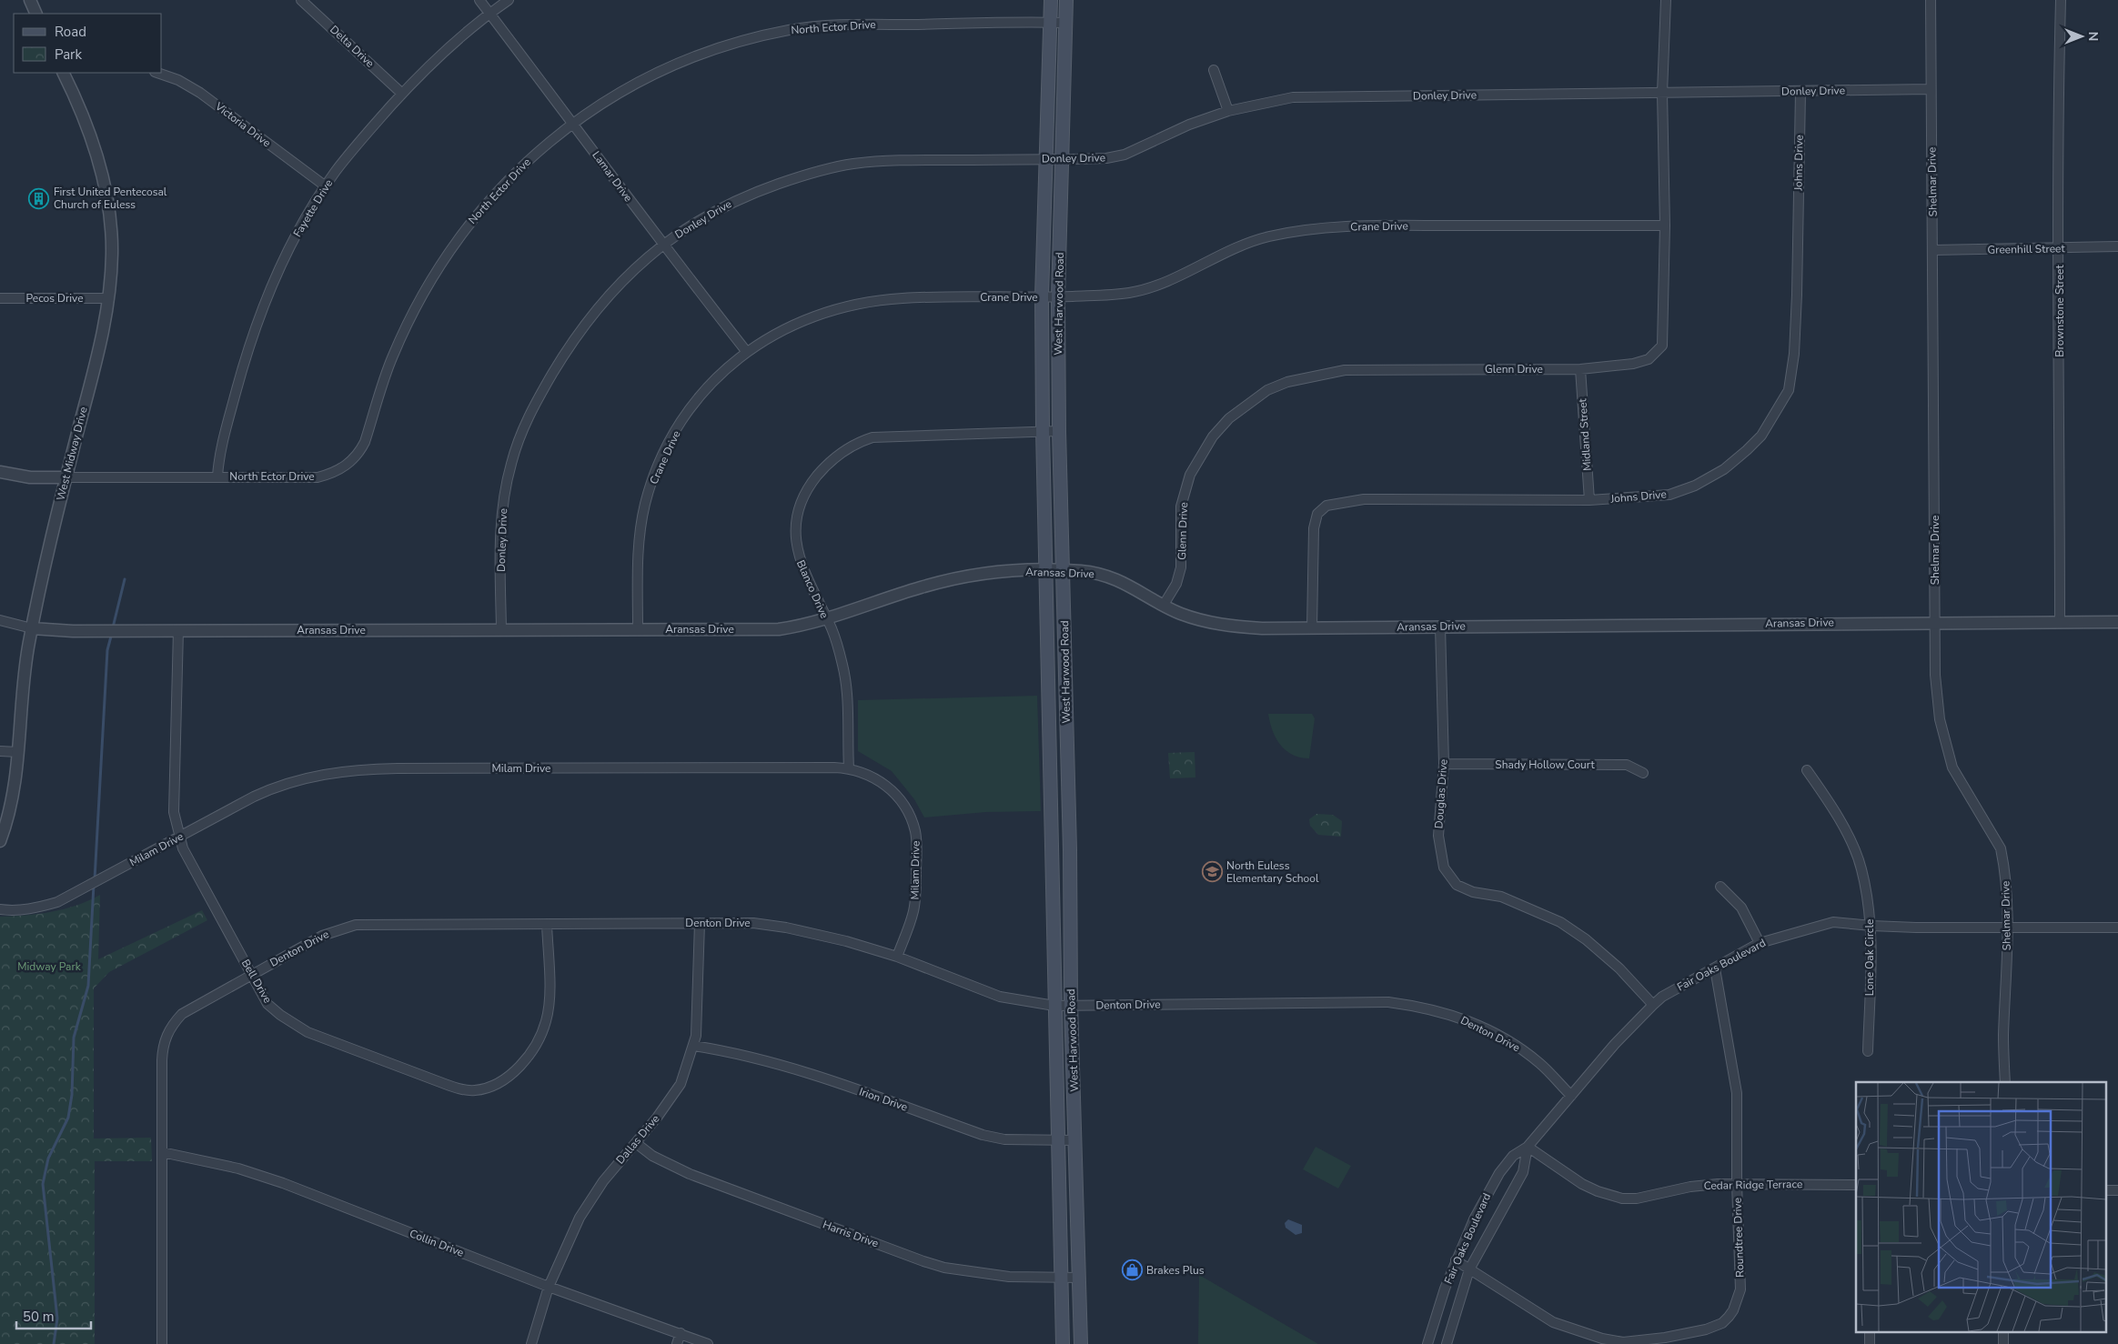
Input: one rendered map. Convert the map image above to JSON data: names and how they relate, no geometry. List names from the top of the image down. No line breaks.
{"streets":{"main road":["West Harwood Road"],"street":["North Ector Drive","Delta Drive","Donley Drive","Victoria Drive","Johns Drive","Lamar Drive","Shelmar Drive","Fayette Drive","Crane Drive","Greenhill Street","Pecos Drive","Brownstone Street","Glenn Drive","Midland Street","West Midway Drive","Aransas Drive","Blanco Drive","Shady Hollow Court","Milam Drive","Douglas Drive","Denton Drive","Lone Oak Circle","Fair Oaks Boulevard","Bell Drive","Irion Drive","Dallas Drive","Cedar Ridge Terrace","Harris Drive","Roundtree Drive","Collin Drive"]},"crossings":[["North Ector Drive","Lamar Drive"],["North Ector Drive","Fayette Drive"],["North Ector Drive","West Harwood Road"],["North Ector Drive","West Midway Drive"],["Delta Drive","Fayette Drive"],["Donley Drive","Johns Drive"],["Donley Drive","Lamar Drive"],["Donley Drive","Shelmar Drive"],["Donley Drive","West Harwood Road"],["Donley Drive","Glenn Drive"],["Donley Drive","Aransas Drive"],["Victoria Drive","Fayette Drive"],["Johns Drive","Midland Street"],["Johns Drive","Aransas Drive"],["Lamar Drive","Fayette Drive"],["Lamar Drive","Crane Drive"],["Shelmar Drive","Greenhill Street"],["Shelmar Drive","Aransas Drive"],["Shelmar Drive","Fair Oaks Boulevard"],["Crane Drive","West Harwood Road"],["Crane Drive","Glenn Drive"],["Crane Drive","Aransas Drive"],["Greenhill Street","Brownstone Street"],["Pecos Drive","West Midway Drive"],["West Harwood Road","Aransas Drive"],["West Harwood Road","Blanco Drive"],["West Harwood Road","Denton Drive"],["West Harwood Road","Irion Drive"],["West Harwood Road","Harris Drive"],["Brownstone Street","Aransas Drive"],["Glenn Drive","Midland Street"],["Glenn Drive","Aransas Drive"],["West Midway Drive","Aransas Drive"],["Aransas Drive","Blanco Drive"],["Aransas Drive","Douglas Drive"],["Aransas Drive","Bell Drive"],["Blanco Drive","Milam Drive"],["Shady Hollow Court","Douglas Drive"],["Milam Drive","Denton Drive"],["Milam Drive","Bell Drive"],["Douglas Drive","Fair Oaks Boulevard"],["Denton Drive","Fair Oaks Boulevard"],["Denton Drive","Bell Drive"],["Denton Drive","Dallas Drive"],["Denton Drive","Collin Drive"],["Lone Oak Circle","Fair Oaks Boulevard"],["Fair Oaks Boulevard","Cedar Ridge Terrace"],["Fair Oaks Boulevard","Roundtree Drive"],["Irion Drive","Dallas Drive"],["Dallas Drive","Harris Drive"],["Dallas Drive","Collin Drive"],["Cedar Ridge Terrace","Roundtree Drive"]],"parks":["Midway Park"],"places":{"building":["First United Pentecosal Church of Euless"],"school or university":["North Euless Elementary School"],"shop":["Brakes Plus"]},"legend":["Road","Park"],"scale_bar":"50 m","north":"right"}
